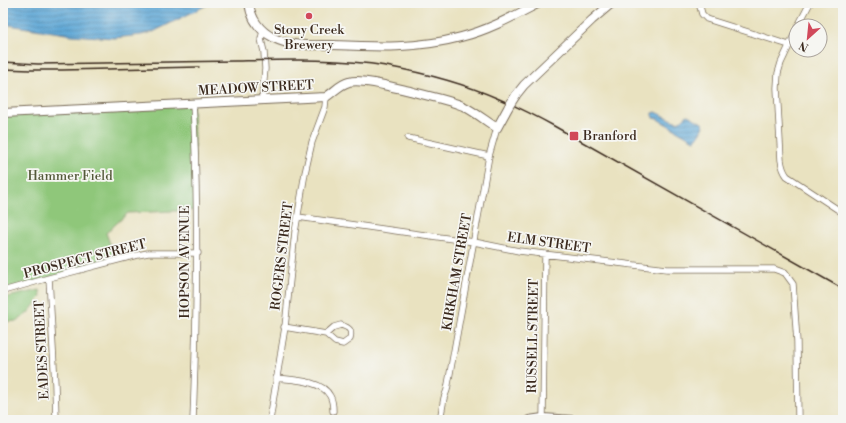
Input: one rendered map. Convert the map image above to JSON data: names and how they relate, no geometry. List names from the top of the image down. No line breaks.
{"streets":{"street":["MEADOW STREET","ELM STREET","ROGERS STREET","PROSPECT STREET","HOPSON AVENUE","KIRKHAM STREET","RUSSELL STREET","EADES STREET"]},"crossings":[["MEADOW STREET","ROGERS STREET"],["MEADOW STREET","HOPSON AVENUE"],["MEADOW STREET","KIRKHAM STREET"],["ELM STREET","ROGERS STREET"],["ELM STREET","KIRKHAM STREET"],["ELM STREET","RUSSELL STREET"],["PROSPECT STREET","HOPSON AVENUE"],["PROSPECT STREET","EADES STREET"]],"parks":["Hammer Field"],"places":{"other":["Stony Creek Brewery"],"transit":["Branford"]},"north":"bottom left"}
